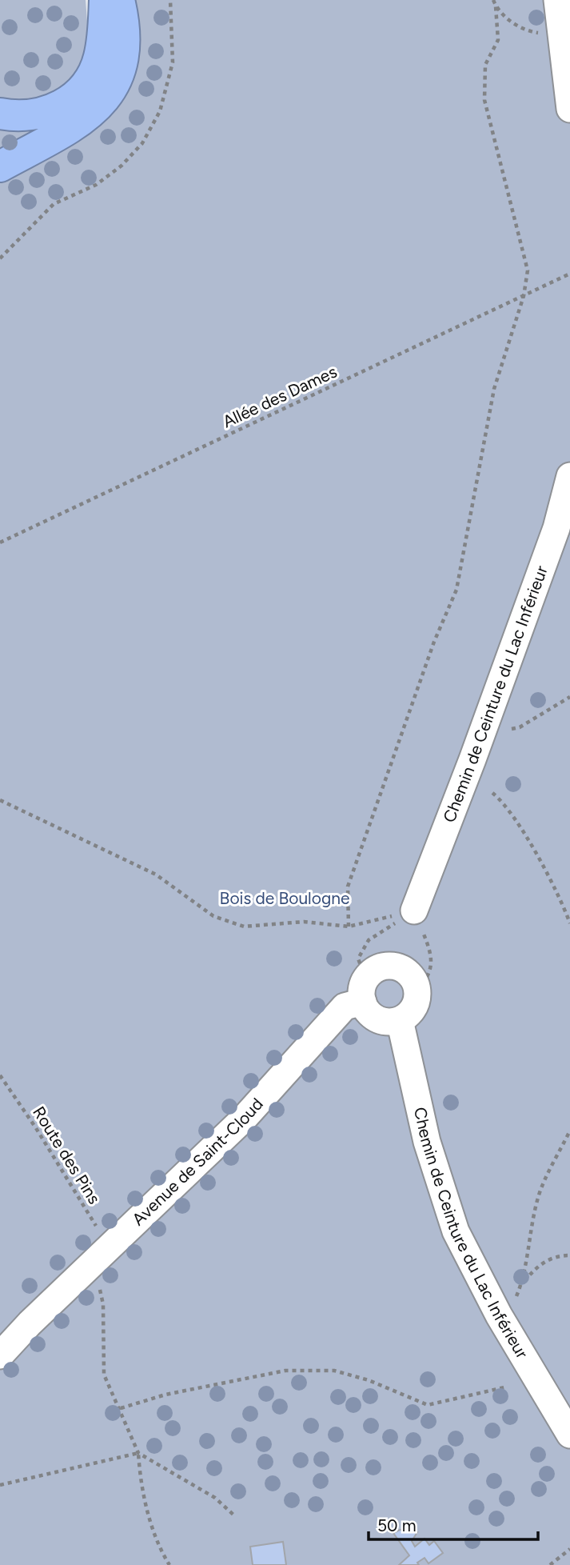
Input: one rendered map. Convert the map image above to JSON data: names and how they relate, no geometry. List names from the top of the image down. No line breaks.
{"streets":{"street":["Chemin de Ceinture du Lac Inférieur","Avenue de Saint-Cloud"],"path":["Allée des Dames","Route des Pins"]},"crossings":[["Chemin de Ceinture du Lac Inférieur","Avenue de Saint-Cloud"],["Route des Pins","Avenue de Saint-Cloud"]],"parks":["Bois de Boulogne"],"scale_bar":"50 m"}
